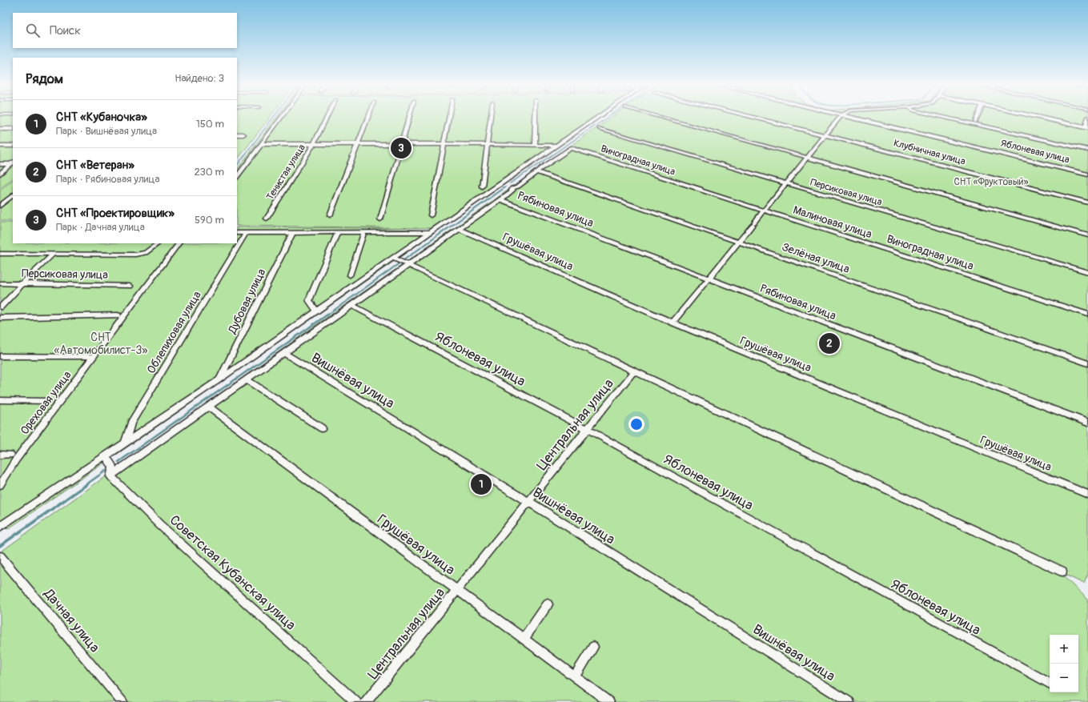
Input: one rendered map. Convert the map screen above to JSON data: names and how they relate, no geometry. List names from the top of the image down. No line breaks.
{"streets":{"street":["Яблоневая улица","Клубничная улица","Виноградная улица","Тенистая улица","Персиковая улица","Рябиновая улица","Малиновая улица","Грушёвая улица","Зелёная улица","Дубовая улица","Облепиховая улица","Вишнёвая улица","Ореховая улица","Центральная улица","Советская Кубанская улица","Дачная улица"]},"crossings":[["Яблоневая улица","Центральная улица"],["Виноградная улица","Малиновая улица"],["Грушёвая улица","Центральная улица"],["Вишнёвая улица","Центральная улица"]],"parks":["СНТ «Фруктовый»","СНТ «Автомобилист-3»"],"page":{"search":"Поиск","heading":["Рядом","Найдено: 3"],"list":[{"mark":"1","name":"СНТ «Кубаночка»","note":"Парк · Вишнёвая улица","value":"150 m"},{"mark":"2","name":"СНТ «Ветеран»","note":"Парк · Рябиновая улица","value":"230 m"},{"mark":"3","name":"СНТ «Проектировщик»","note":"Парк · Дачная улица","value":"590 m"}],"pins":["3","2","1"],"map_buttons":["+","−"]}}
